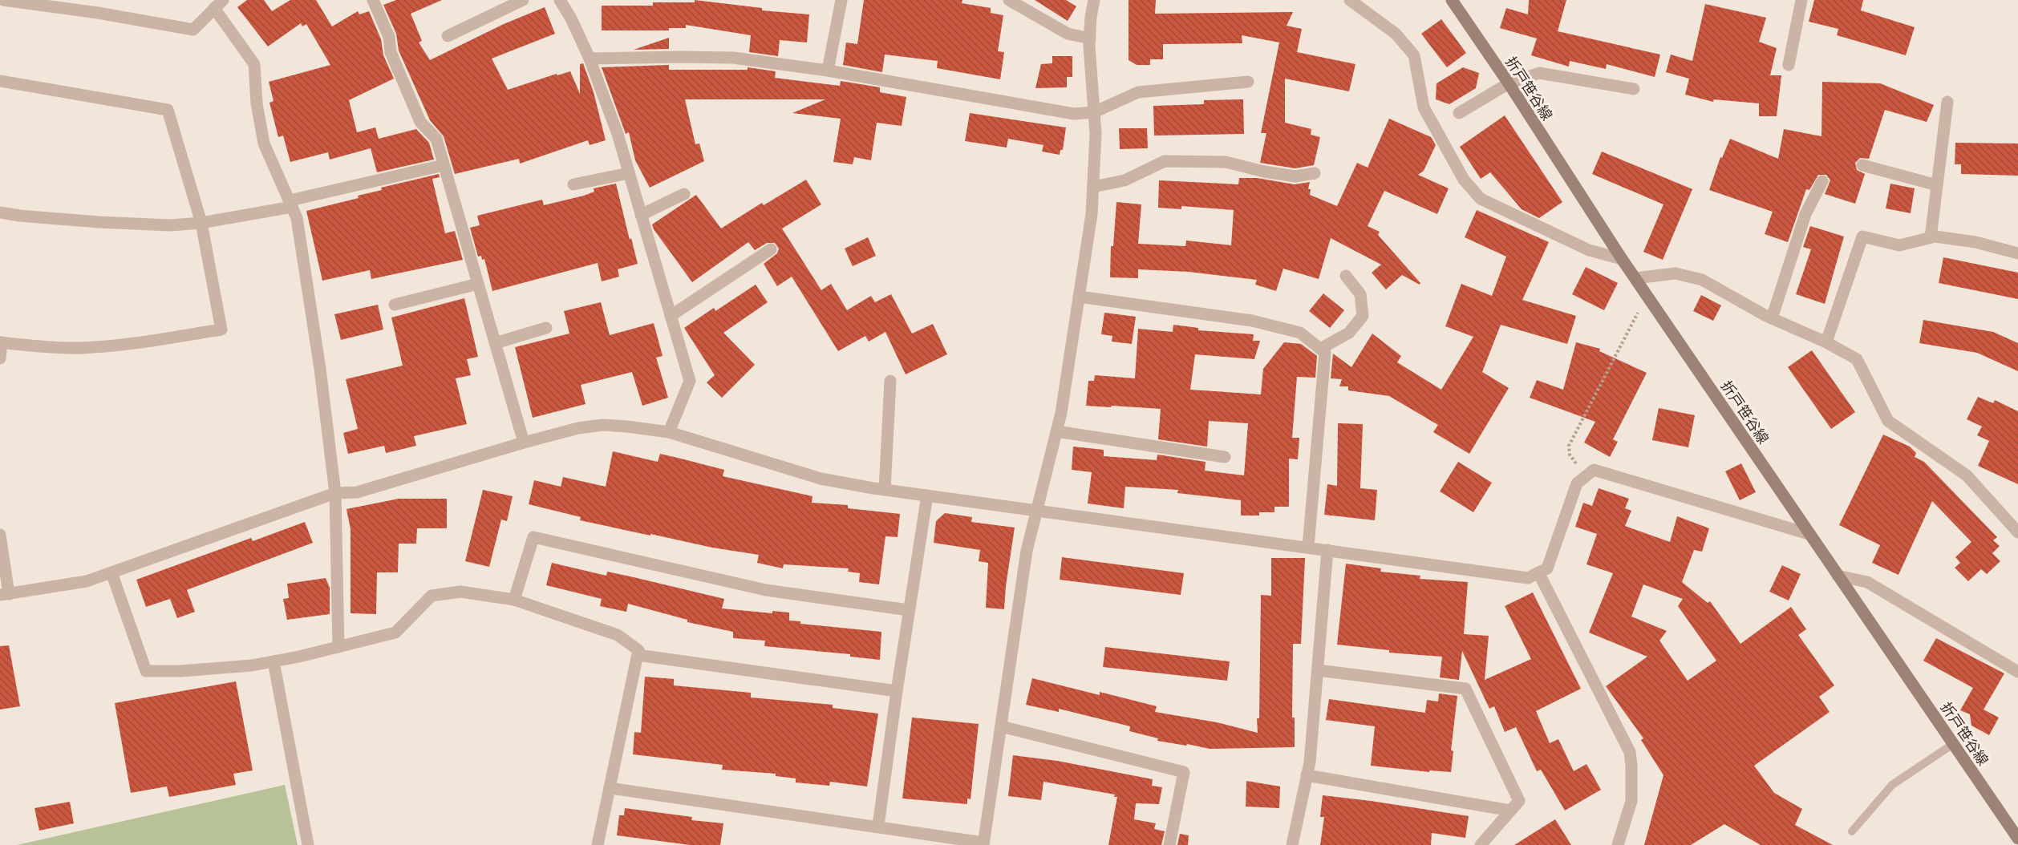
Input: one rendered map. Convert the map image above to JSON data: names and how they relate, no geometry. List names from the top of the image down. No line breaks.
{"streets":{"main road":["折戸笹谷線"]}}
